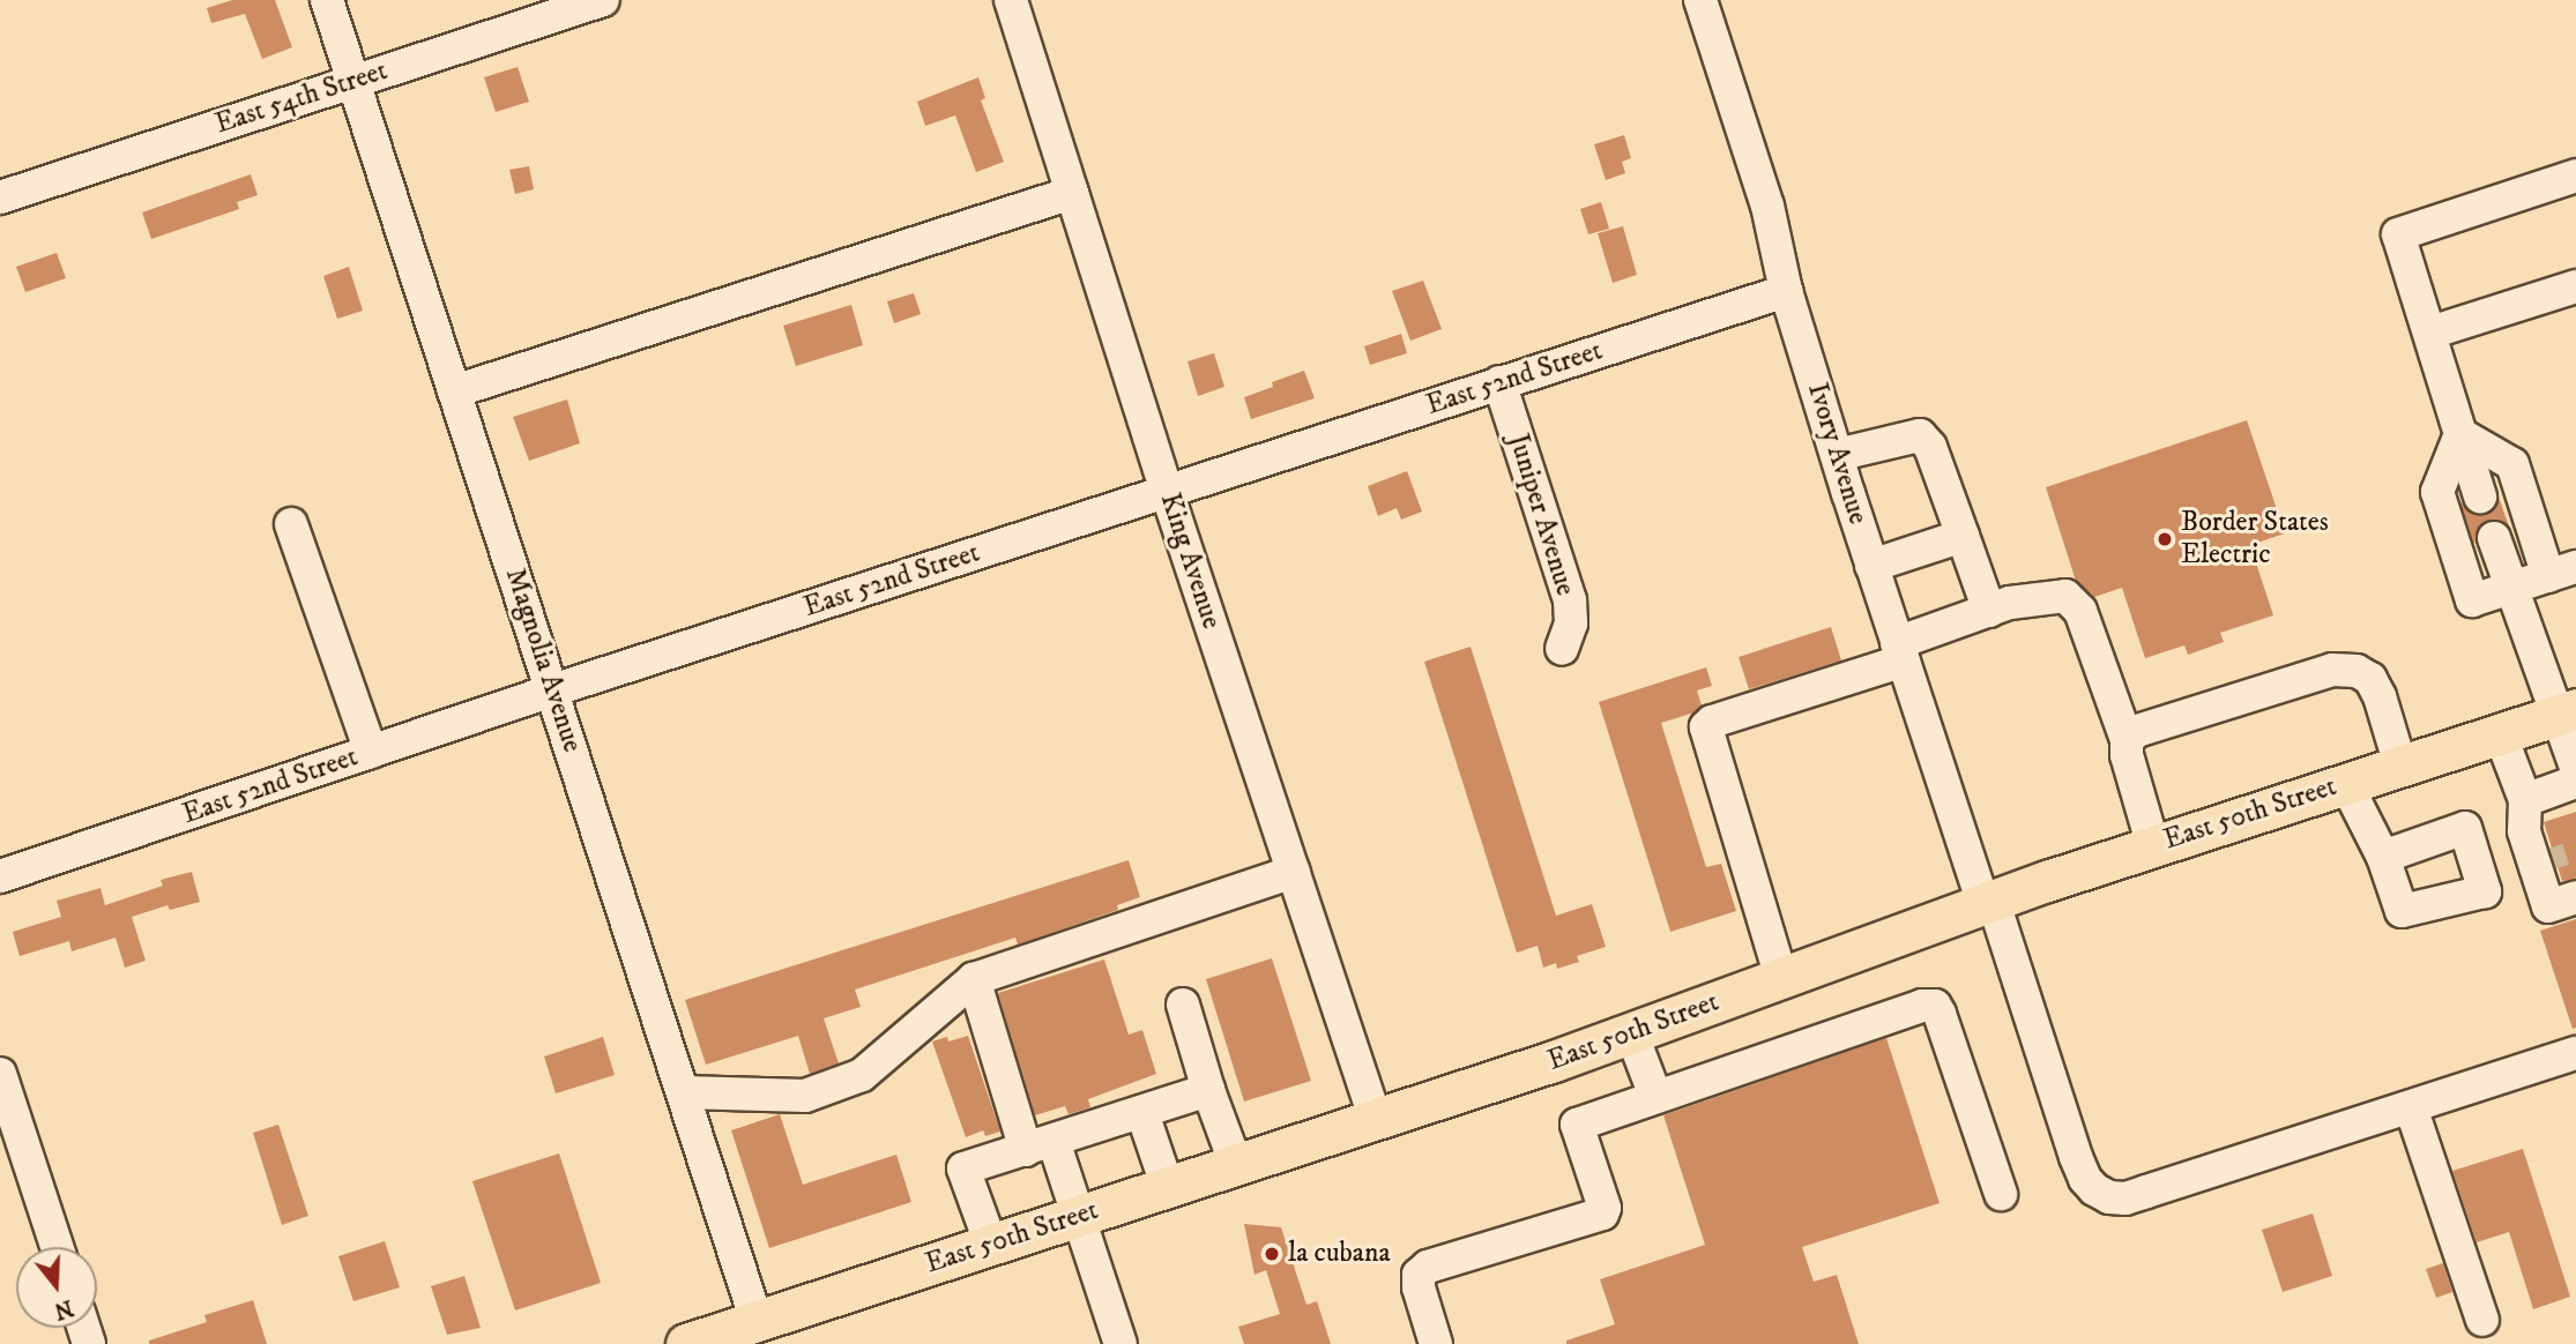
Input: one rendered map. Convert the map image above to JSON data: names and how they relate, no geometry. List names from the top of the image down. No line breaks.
{"streets":{"main road":["East 50th Street"],"street":["East 54th Street","East 52nd Street","Ivory Avenue","Juniper Avenue","King Avenue","Magnolia Avenue"]},"crossings":[["East 54th Street","Magnolia Avenue"],["East 52nd Street","Ivory Avenue"],["East 52nd Street","Juniper Avenue"],["East 52nd Street","King Avenue"],["East 52nd Street","Magnolia Avenue"],["Ivory Avenue","East 50th Street"],["King Avenue","East 50th Street"],["Magnolia Avenue","East 50th Street"]],"places":["Border States Electric","la cubana"],"north":"bottom"}
